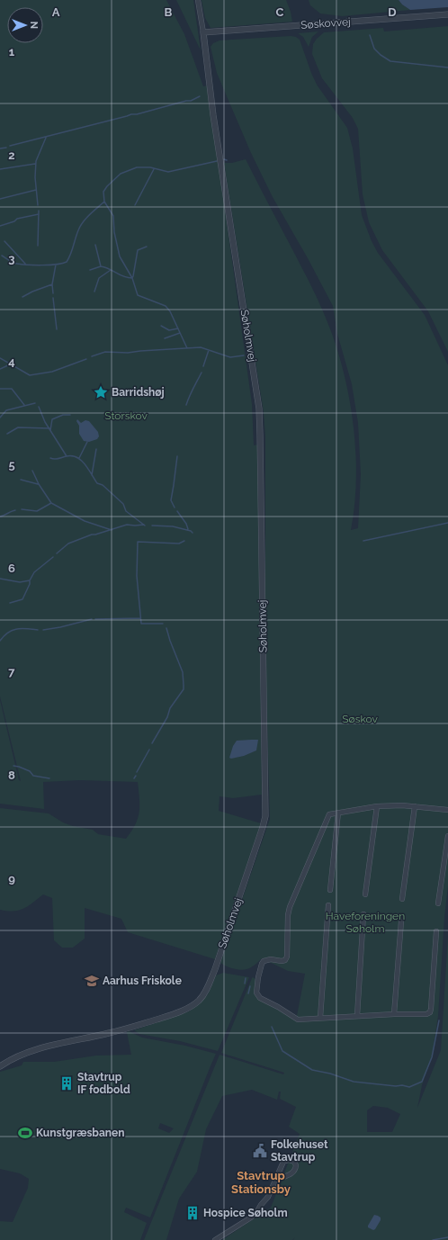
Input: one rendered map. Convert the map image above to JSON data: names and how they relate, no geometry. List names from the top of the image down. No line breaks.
{"streets":{"street":["Søskovvej","Søholmvej"]},"crossings":[["Søskovvej","Søholmvej"]],"districts":["Stavtrup Stationsby"],"parks":["Storskov","Søskov","Haveforeningen Søholm"],"places":{"place":["Barridshøj"],"school or university":["Aarhus Friskole"],"building":["Stavtrup IF fodbold","Hospice Søholm"],"sports":["Kunstgræsbanen"],"public building":["Folkehuset Stavtrup"]},"north":"right","grid":{"columns":["A","B","C","D"],"rows":["1","2","3","4","5","6","7","8","9"]}}
